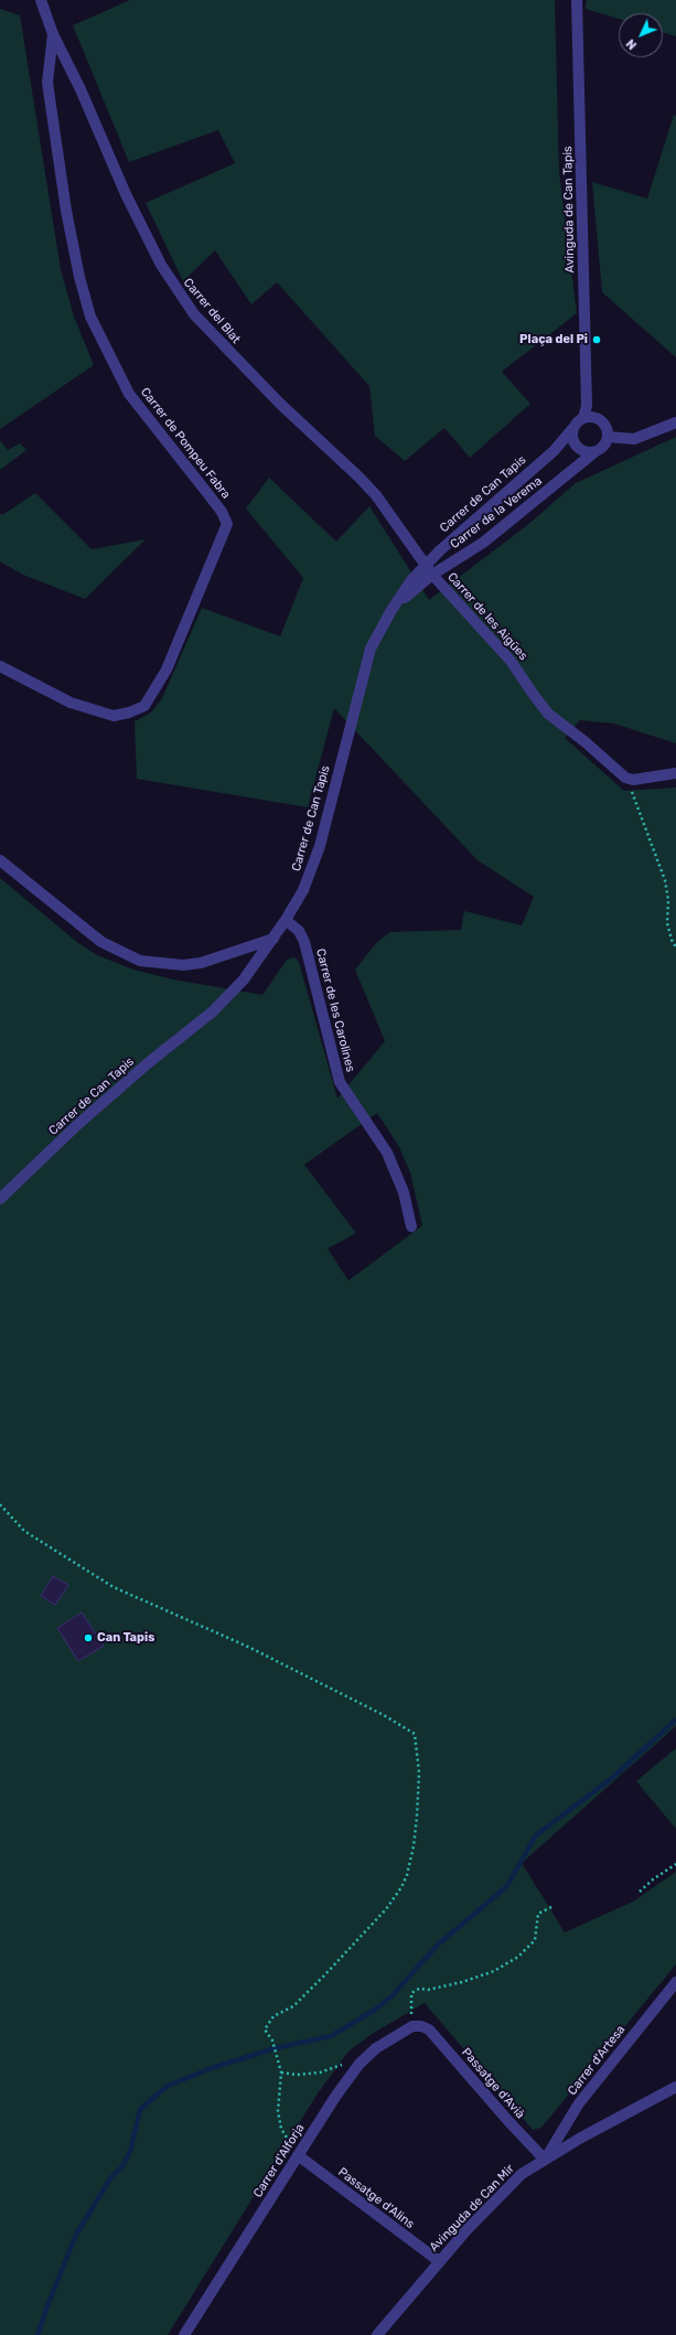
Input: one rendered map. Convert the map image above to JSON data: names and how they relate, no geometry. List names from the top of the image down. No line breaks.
{"streets":{"street":["Avinguda de Can Tapis","Carrer del Blat","Carrer de Pompeu Fabra","Carrer de Can Tapis","Carrer de la Verema","Carrer de les Aigües","Carrer de les Carolines","Carrer d'Artesa","Passatge d'Avià","Carrer d'Alforja","Passatge d'Alins","Avinguda de Can Mir"]},"crossings":[["Avinguda de Can Tapis","Carrer de Can Tapis"],["Avinguda de Can Tapis","Carrer de la Verema"],["Carrer del Blat","Carrer de Pompeu Fabra"],["Carrer del Blat","Carrer de Can Tapis"],["Carrer del Blat","Carrer de les Aigües"],["Carrer de Can Tapis","Carrer de la Verema"],["Carrer de Can Tapis","Carrer de les Aigües"],["Carrer de Can Tapis","Carrer de les Carolines"],["Carrer de la Verema","Carrer de les Aigües"],["Carrer d'Artesa","Passatge d'Avià"],["Carrer d'Artesa","Avinguda de Can Mir"],["Passatge d'Avià","Carrer d'Alforja"],["Passatge d'Avià","Avinguda de Can Mir"],["Carrer d'Alforja","Passatge d'Alins"],["Passatge d'Alins","Avinguda de Can Mir"]],"places":["Plaça del Pi","Can Tapis"],"north":"bottom left"}
